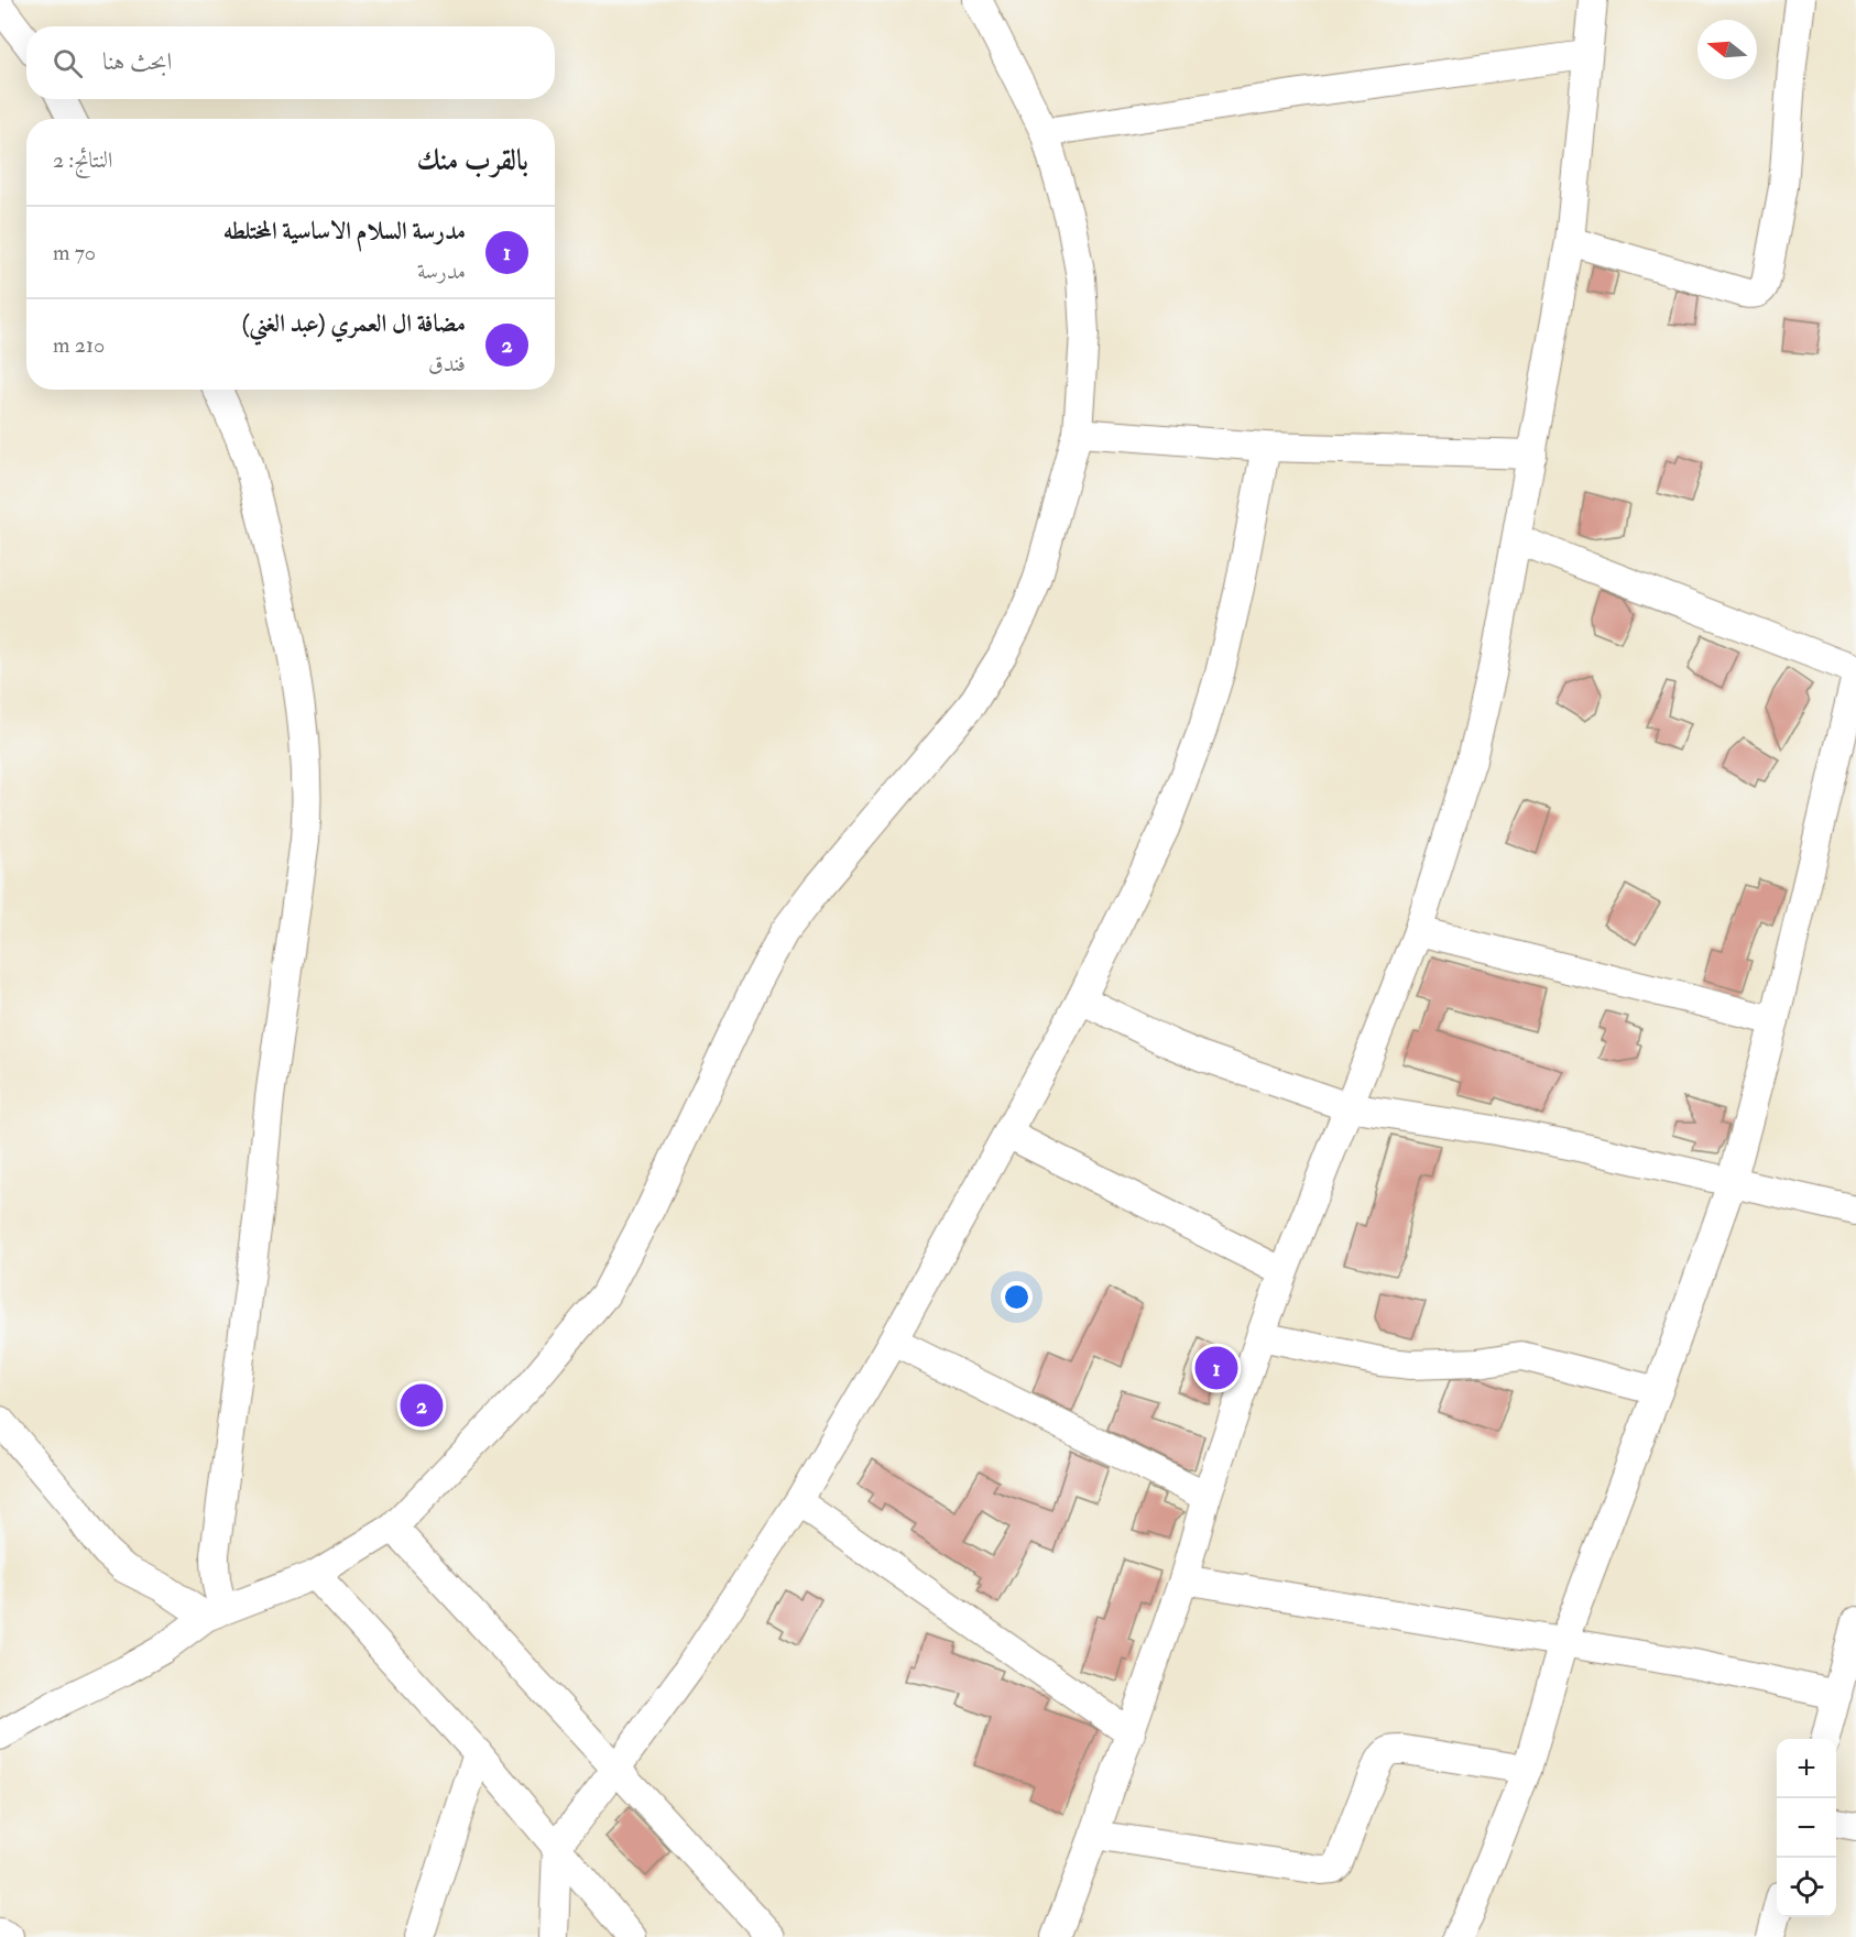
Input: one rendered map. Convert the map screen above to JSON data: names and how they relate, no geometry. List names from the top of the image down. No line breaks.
{"north":"left","page":{"search":"ابحث هنا","heading":["بالقرب منك","النتائج: 2"],"list":[{"mark":"1","name":"مدرسة السلام الاساسية المختلطه","note":"مدرسة","value":"70 m"},{"mark":"2","name":"مضافة ال العمري (عبد الغني)","note":"فندق","value":"210 m"}],"pins":["1","2"],"map_buttons":["+","−"]}}
